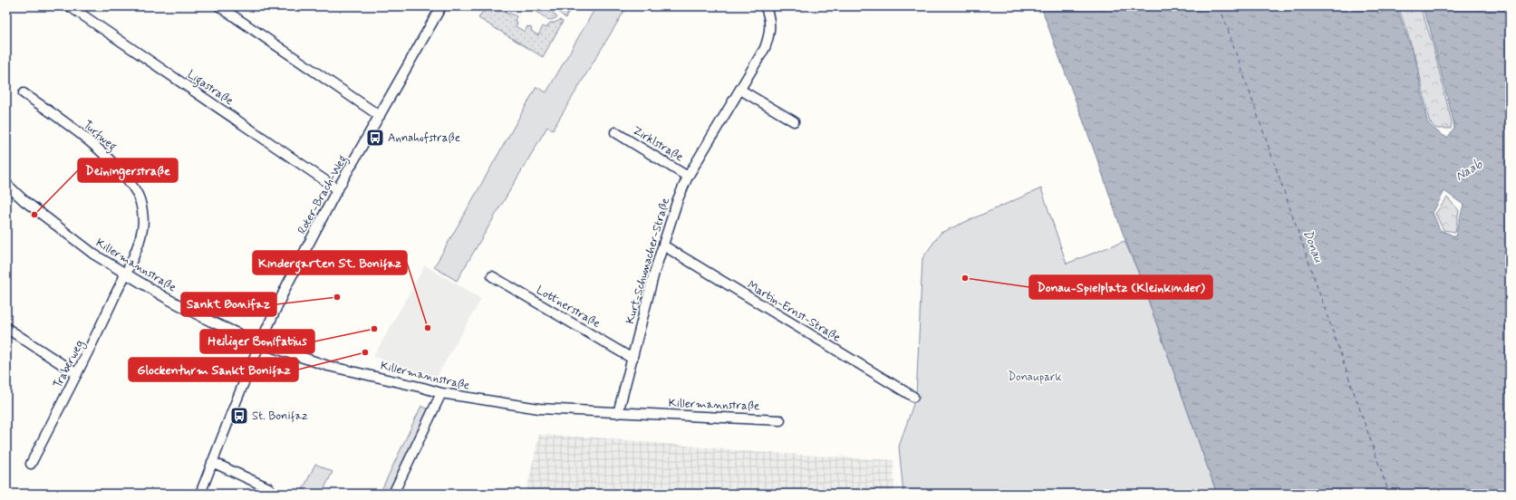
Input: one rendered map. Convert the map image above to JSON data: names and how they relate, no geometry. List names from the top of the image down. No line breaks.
{"streets":{"street":["Ligastraße","Turfweg","Zirklstraße","Roter-Brach-Weg","Kurt-Schumacher-Straße","Killermannstraße","Lottnerstraße","Martin-Ernst-Straße","Traberweg"]},"crossings":[["Ligastraße","Roter-Brach-Weg"],["Turfweg","Killermannstraße"],["Turfweg","Traberweg"],["Zirklstraße","Kurt-Schumacher-Straße"],["Roter-Brach-Weg","Killermannstraße"],["Kurt-Schumacher-Straße","Killermannstraße"],["Kurt-Schumacher-Straße","Lottnerstraße"],["Kurt-Schumacher-Straße","Martin-Ernst-Straße"],["Killermannstraße","Traberweg"]],"water":["Naab","Donau"],"parks":["Donaupark"],"places":{"bus stop":["Annahofstraße","St. Bonifaz"],"other":["Deiningerstraße","Donau-Spielplatz (Kleinkinder)","Sankt Bonifaz","Kindergarten St. Bonifaz","Heiliger Bonifatius","Glockenturm Sankt Bonifaz"]}}
